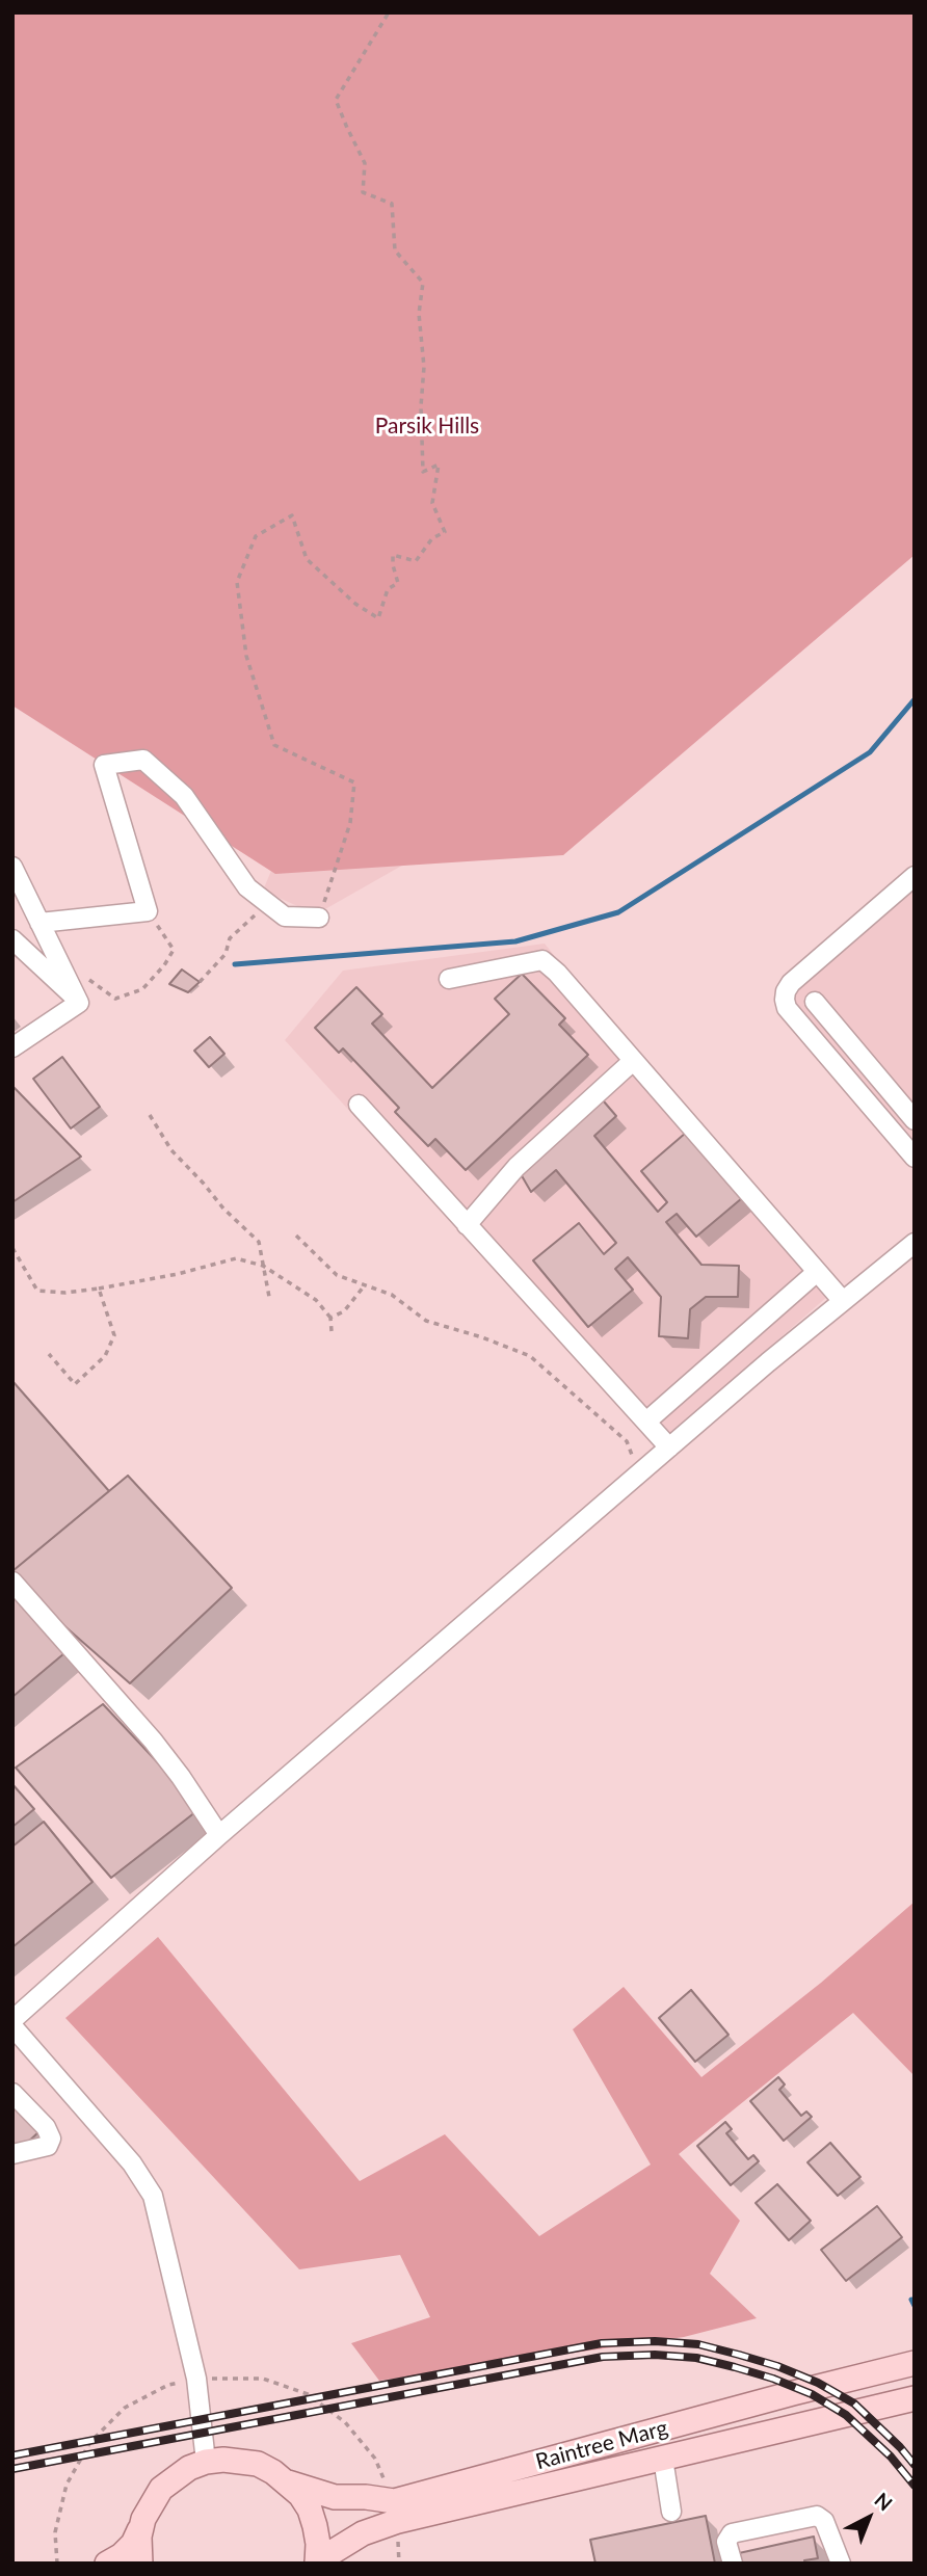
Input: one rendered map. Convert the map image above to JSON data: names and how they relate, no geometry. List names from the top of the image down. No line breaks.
{"streets":{"main road":["Raintree Marg"]},"parks":["Parsik Hills"],"north":"top right"}
